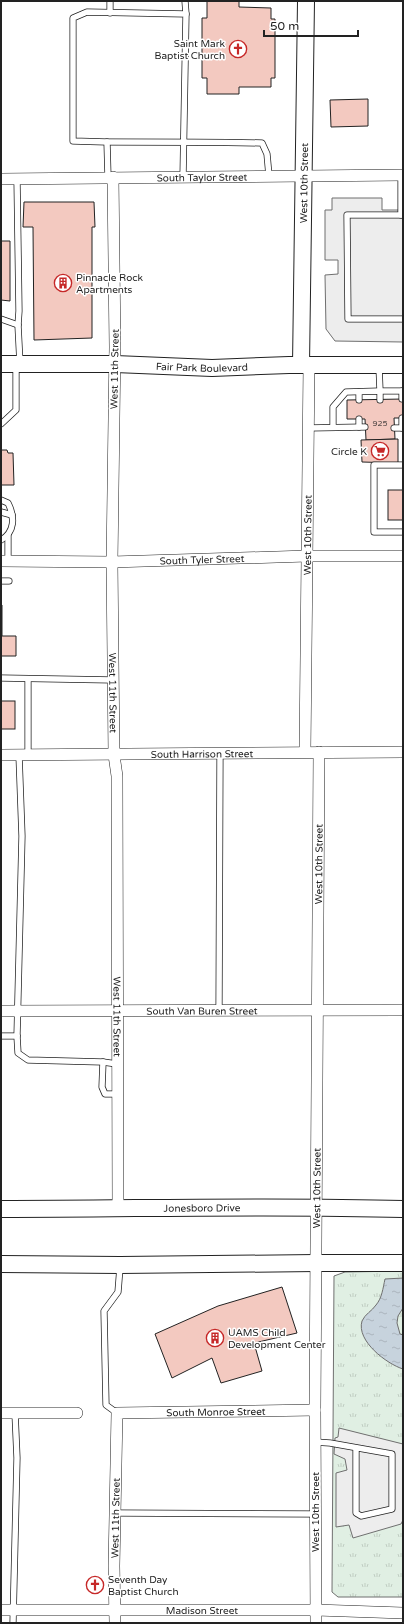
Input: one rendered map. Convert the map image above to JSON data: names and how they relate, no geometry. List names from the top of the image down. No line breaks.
{"streets":{"street":["South Taylor Street","West 10th Street","Fair Park Boulevard","West 11th Street","South Tyler Street","South Harrison Street","South Van Buren Street","Jonesboro Drive","South Monroe Street","Madison Street"]},"crossings":[["South Taylor Street","West 10th Street"],["South Taylor Street","West 11th Street"],["West 10th Street","Fair Park Boulevard"],["West 10th Street","South Tyler Street"],["West 10th Street","South Harrison Street"],["West 10th Street","South Van Buren Street"],["West 10th Street","Jonesboro Drive"],["West 10th Street","South Monroe Street"],["West 10th Street","Madison Street"],["Fair Park Boulevard","West 11th Street"],["West 11th Street","South Tyler Street"],["West 11th Street","South Harrison Street"],["West 11th Street","South Van Buren Street"],["West 11th Street","Jonesboro Drive"],["West 11th Street","South Monroe Street"],["West 11th Street","Madison Street"]],"places":{"church":["Saint Mark Baptist Church","Seventh Day Baptist Church"],"building":["Pinnacle Rock Apartments","UAMS Child Development Center"],"supermarket":["Circle K"]},"house_numbers":["925"],"scale_bar":"50 m"}
